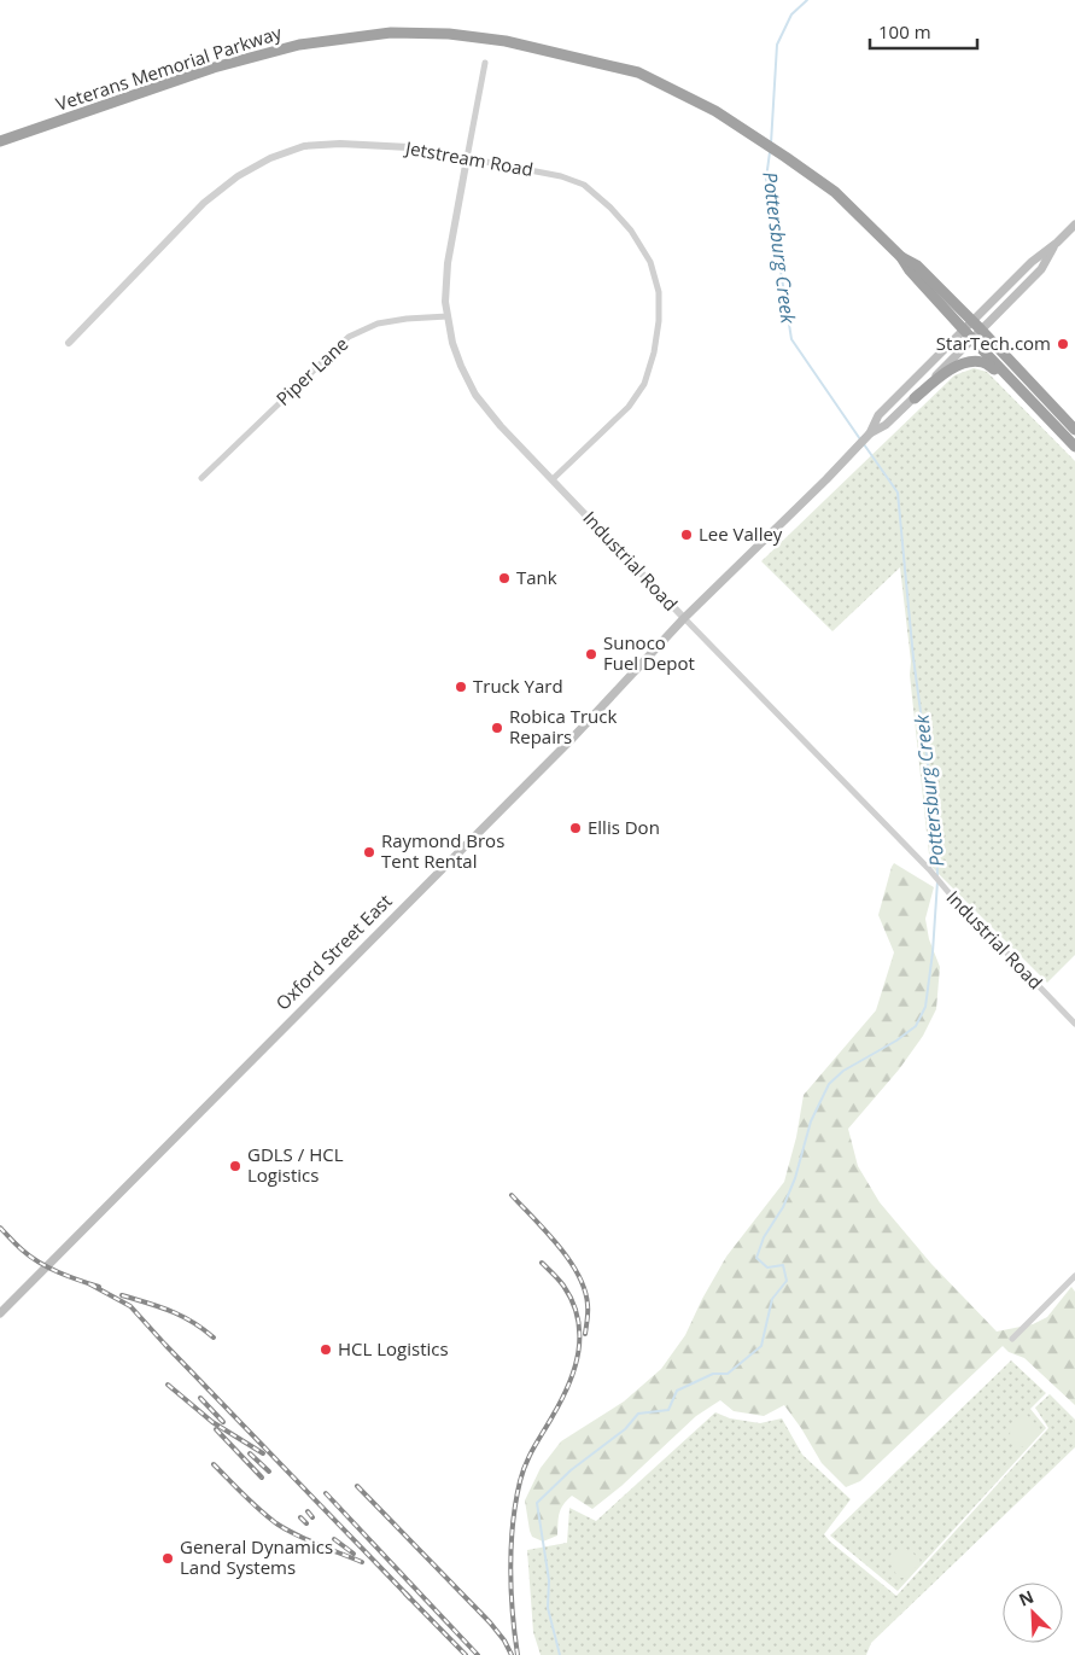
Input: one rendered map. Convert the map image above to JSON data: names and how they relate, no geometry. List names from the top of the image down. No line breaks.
{"streets":{"highway":["Veterans Memorial Parkway"],"main road":["Oxford Street East"],"street":["Jetstream Road","Piper Lane","Industrial Road"]},"crossings":[["Veterans Memorial Parkway","Oxford Street East"],["Jetstream Road","Industrial Road"],["Piper Lane","Industrial Road"],["Industrial Road","Oxford Street East"]],"water":["Pottersburg Creek"],"places":["StarTech.com","Lee Valley","Tank","Sunoco Fuel Depot","Truck Yard","Robica Truck Repairs","Ellis Don","Raymond Bros Tent Rental","GDLS / HCL Logistics","HCL Logistics","General Dynamics Land Systems"],"scale_bar":"100 m","north":"top left"}
